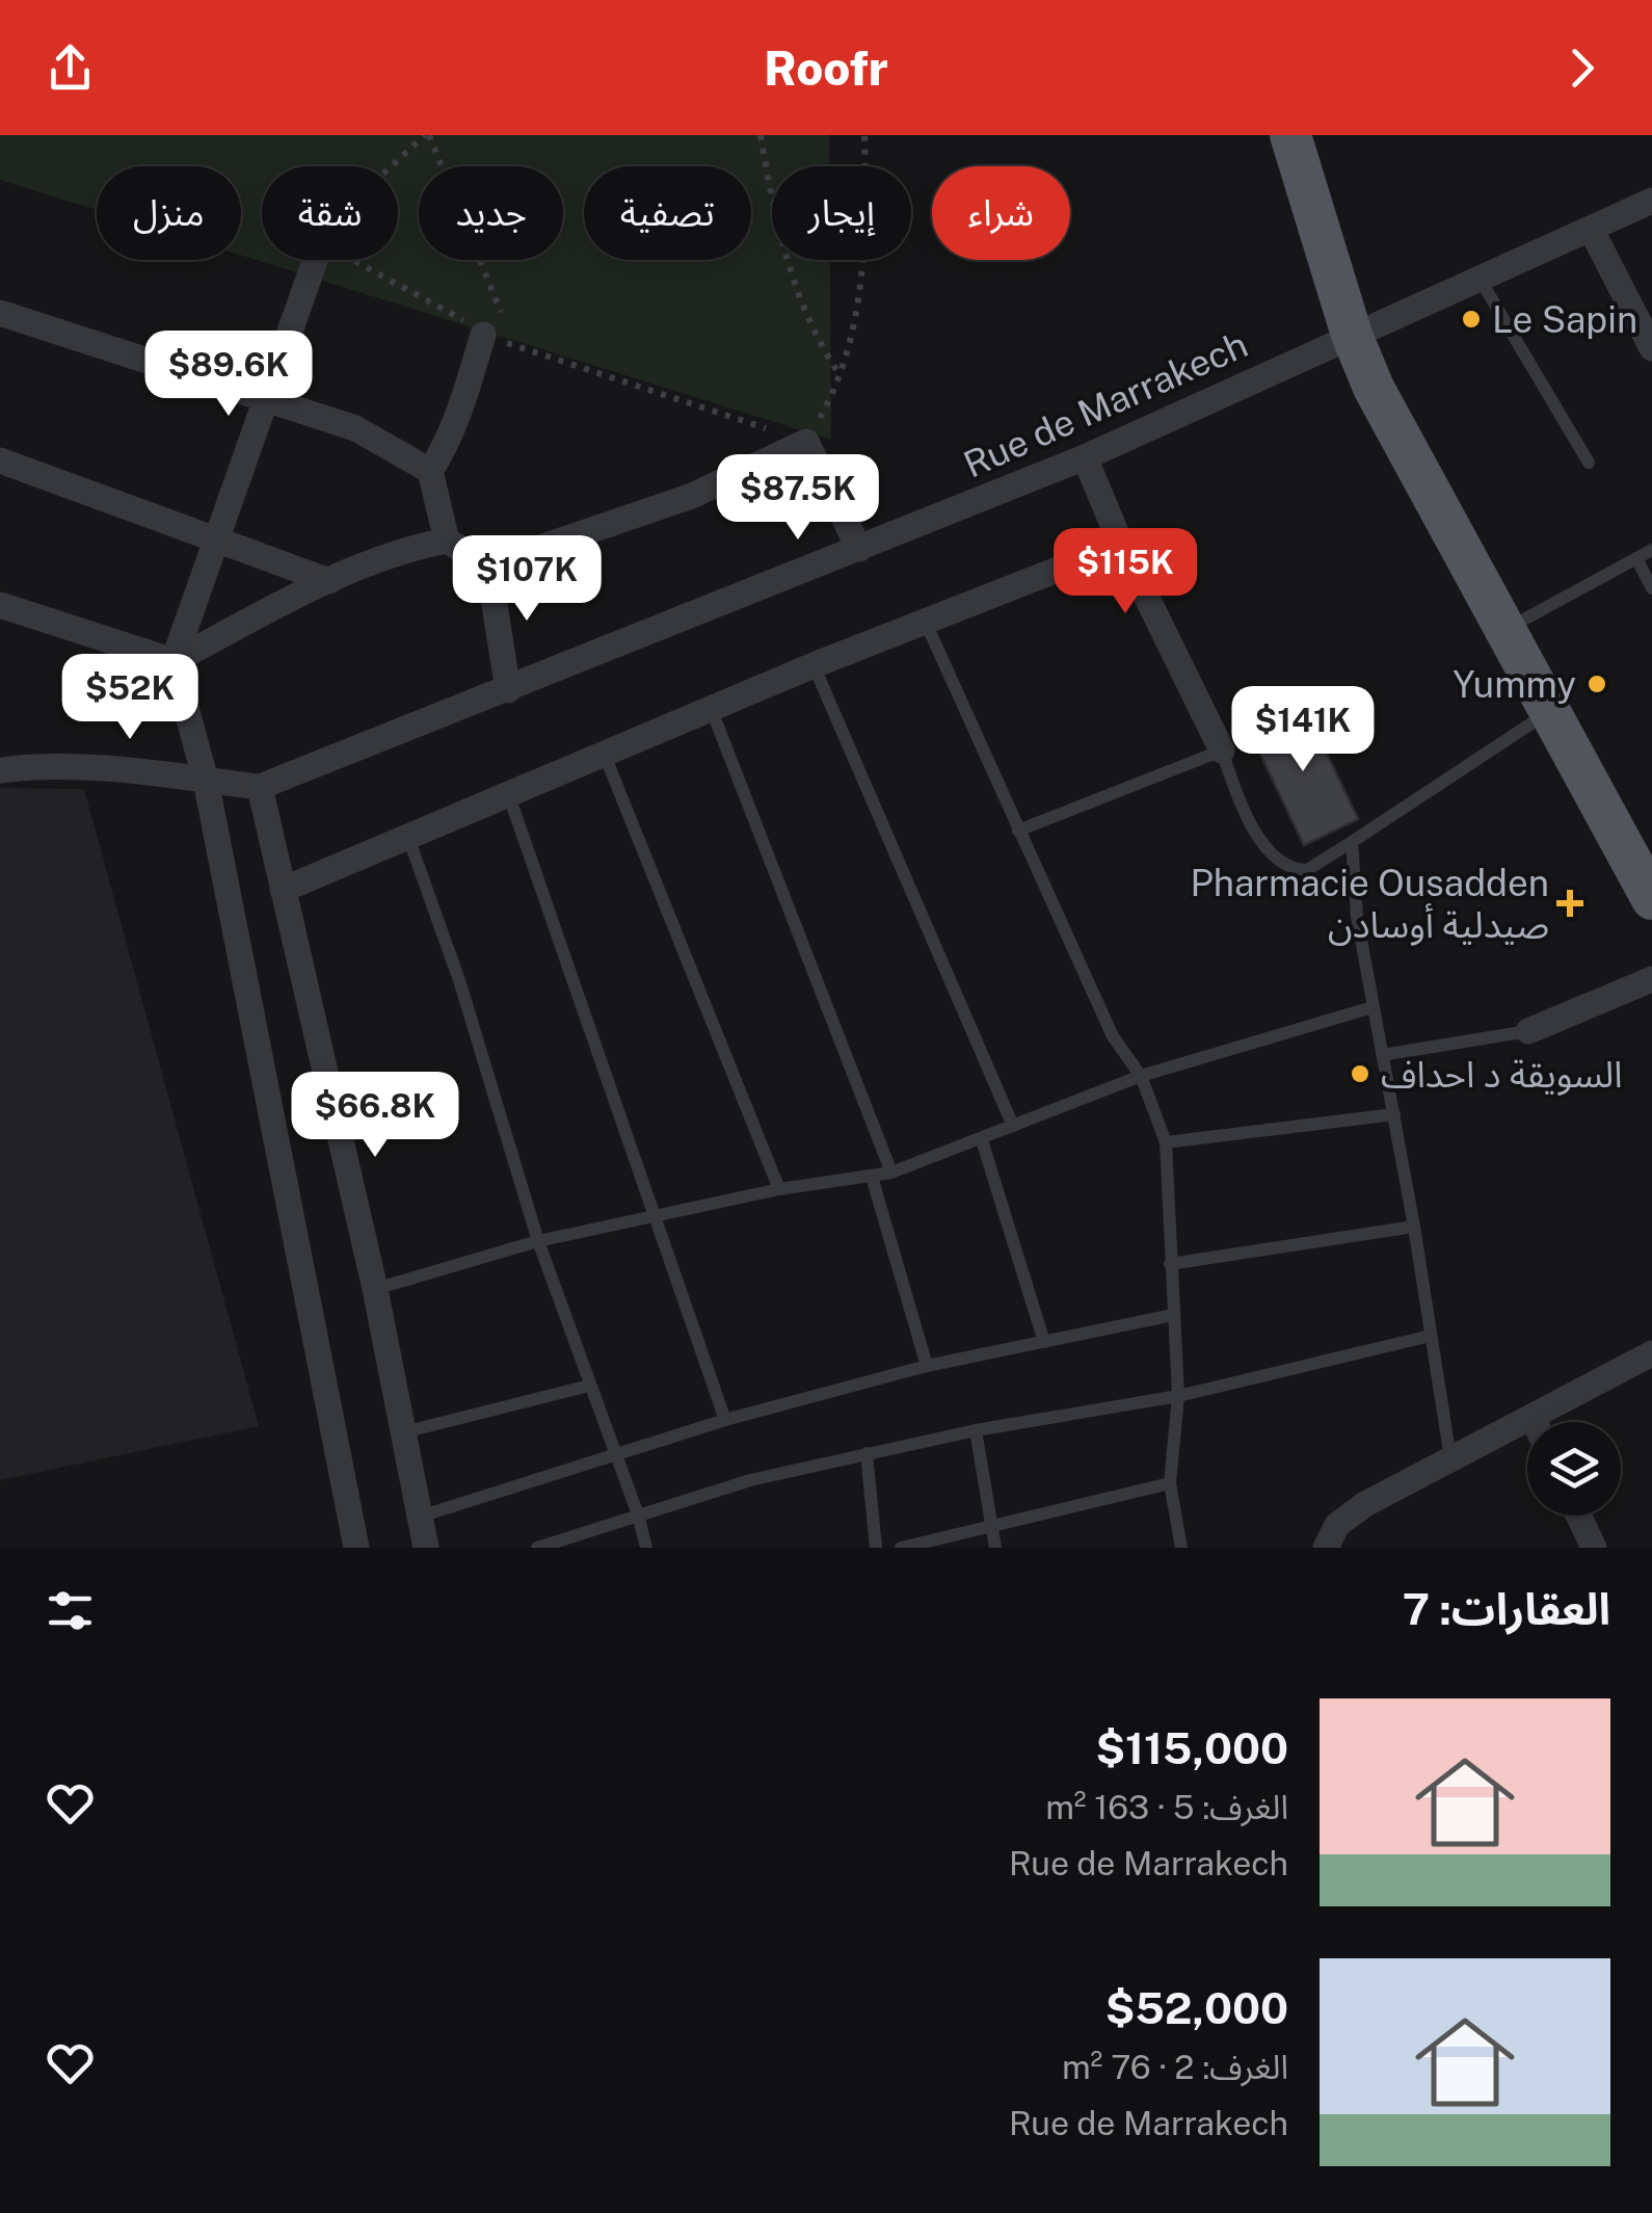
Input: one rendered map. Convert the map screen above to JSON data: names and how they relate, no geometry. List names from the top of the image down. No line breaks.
{"streets":{"street":["Rue de Marrakech"]},"places":{"other":["Le Sapin","Yummy","السويقة د احداف"],"health":["Pharmacie Ousadden صيدلية أوسادن"]},"page":{"header":"Roofr","chip":["شراء","إيجار","تصفية","جديد","شقة","منزل"],"price":["$89.6K","$87.5K","$115K","$107K","$52K","$141K","$66.8K"],"heading":"العقارات: 7","list":[{"name":"$115,000","note":"الغرف: 5 · 163 m² · Rue de Marrakech"},{"name":"$52,000","note":"الغرف: 2 · 76 m² · Rue de Marrakech"}]}}
